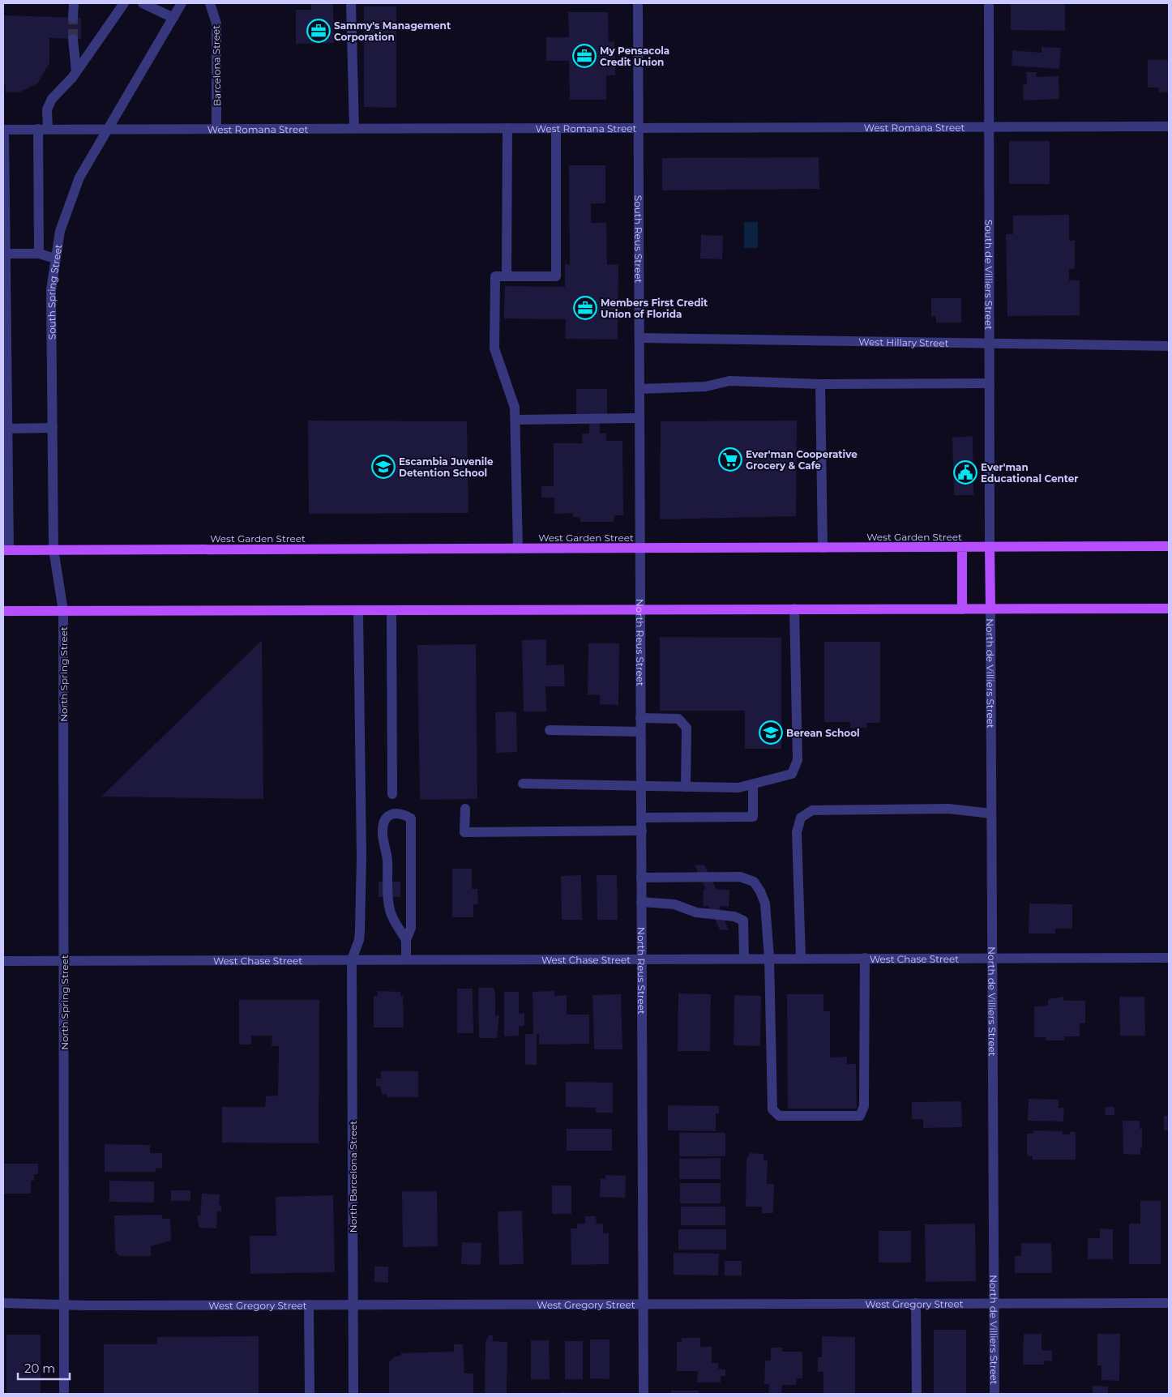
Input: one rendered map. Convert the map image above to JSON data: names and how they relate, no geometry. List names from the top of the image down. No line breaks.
{"streets":{"main road":["West Garden Street"],"street":["Barcelona Street","West Romana Street","South Reus Street","South de Villiers Street","South Spring Street","West Hillary Street","North Reus Street","North de Villiers Street","North Spring Street","West Chase Street","North Barcelona Street","West Gregory Street"]},"crossings":[["Barcelona Street","West Romana Street"],["West Romana Street","South Reus Street"],["West Romana Street","South de Villiers Street"],["West Romana Street","South Spring Street"],["South Reus Street","West Hillary Street"],["South Reus Street","West Garden Street"],["South Reus Street","North Reus Street"],["South de Villiers Street","West Hillary Street"],["South de Villiers Street","West Garden Street"],["South Spring Street","West Garden Street"],["South Spring Street","North Spring Street"],["West Garden Street","North Reus Street"],["North Reus Street","West Chase Street"],["North Reus Street","West Gregory Street"],["North de Villiers Street","West Chase Street"],["North de Villiers Street","West Gregory Street"],["North Spring Street","West Chase Street"],["North Spring Street","West Gregory Street"],["West Chase Street","North Barcelona Street"],["North Barcelona Street","West Gregory Street"]],"places":{"office":["Sammy's Management Corporation","My Pensacola Credit Union","Members First Credit Union of Florida"],"supermarket":["Ever'man Cooperative Grocery & Cafe"],"school or university":["Escambia Juvenile Detention School","Berean School"],"public building":["Ever'man Educational Center"]},"scale_bar":"20 m"}
